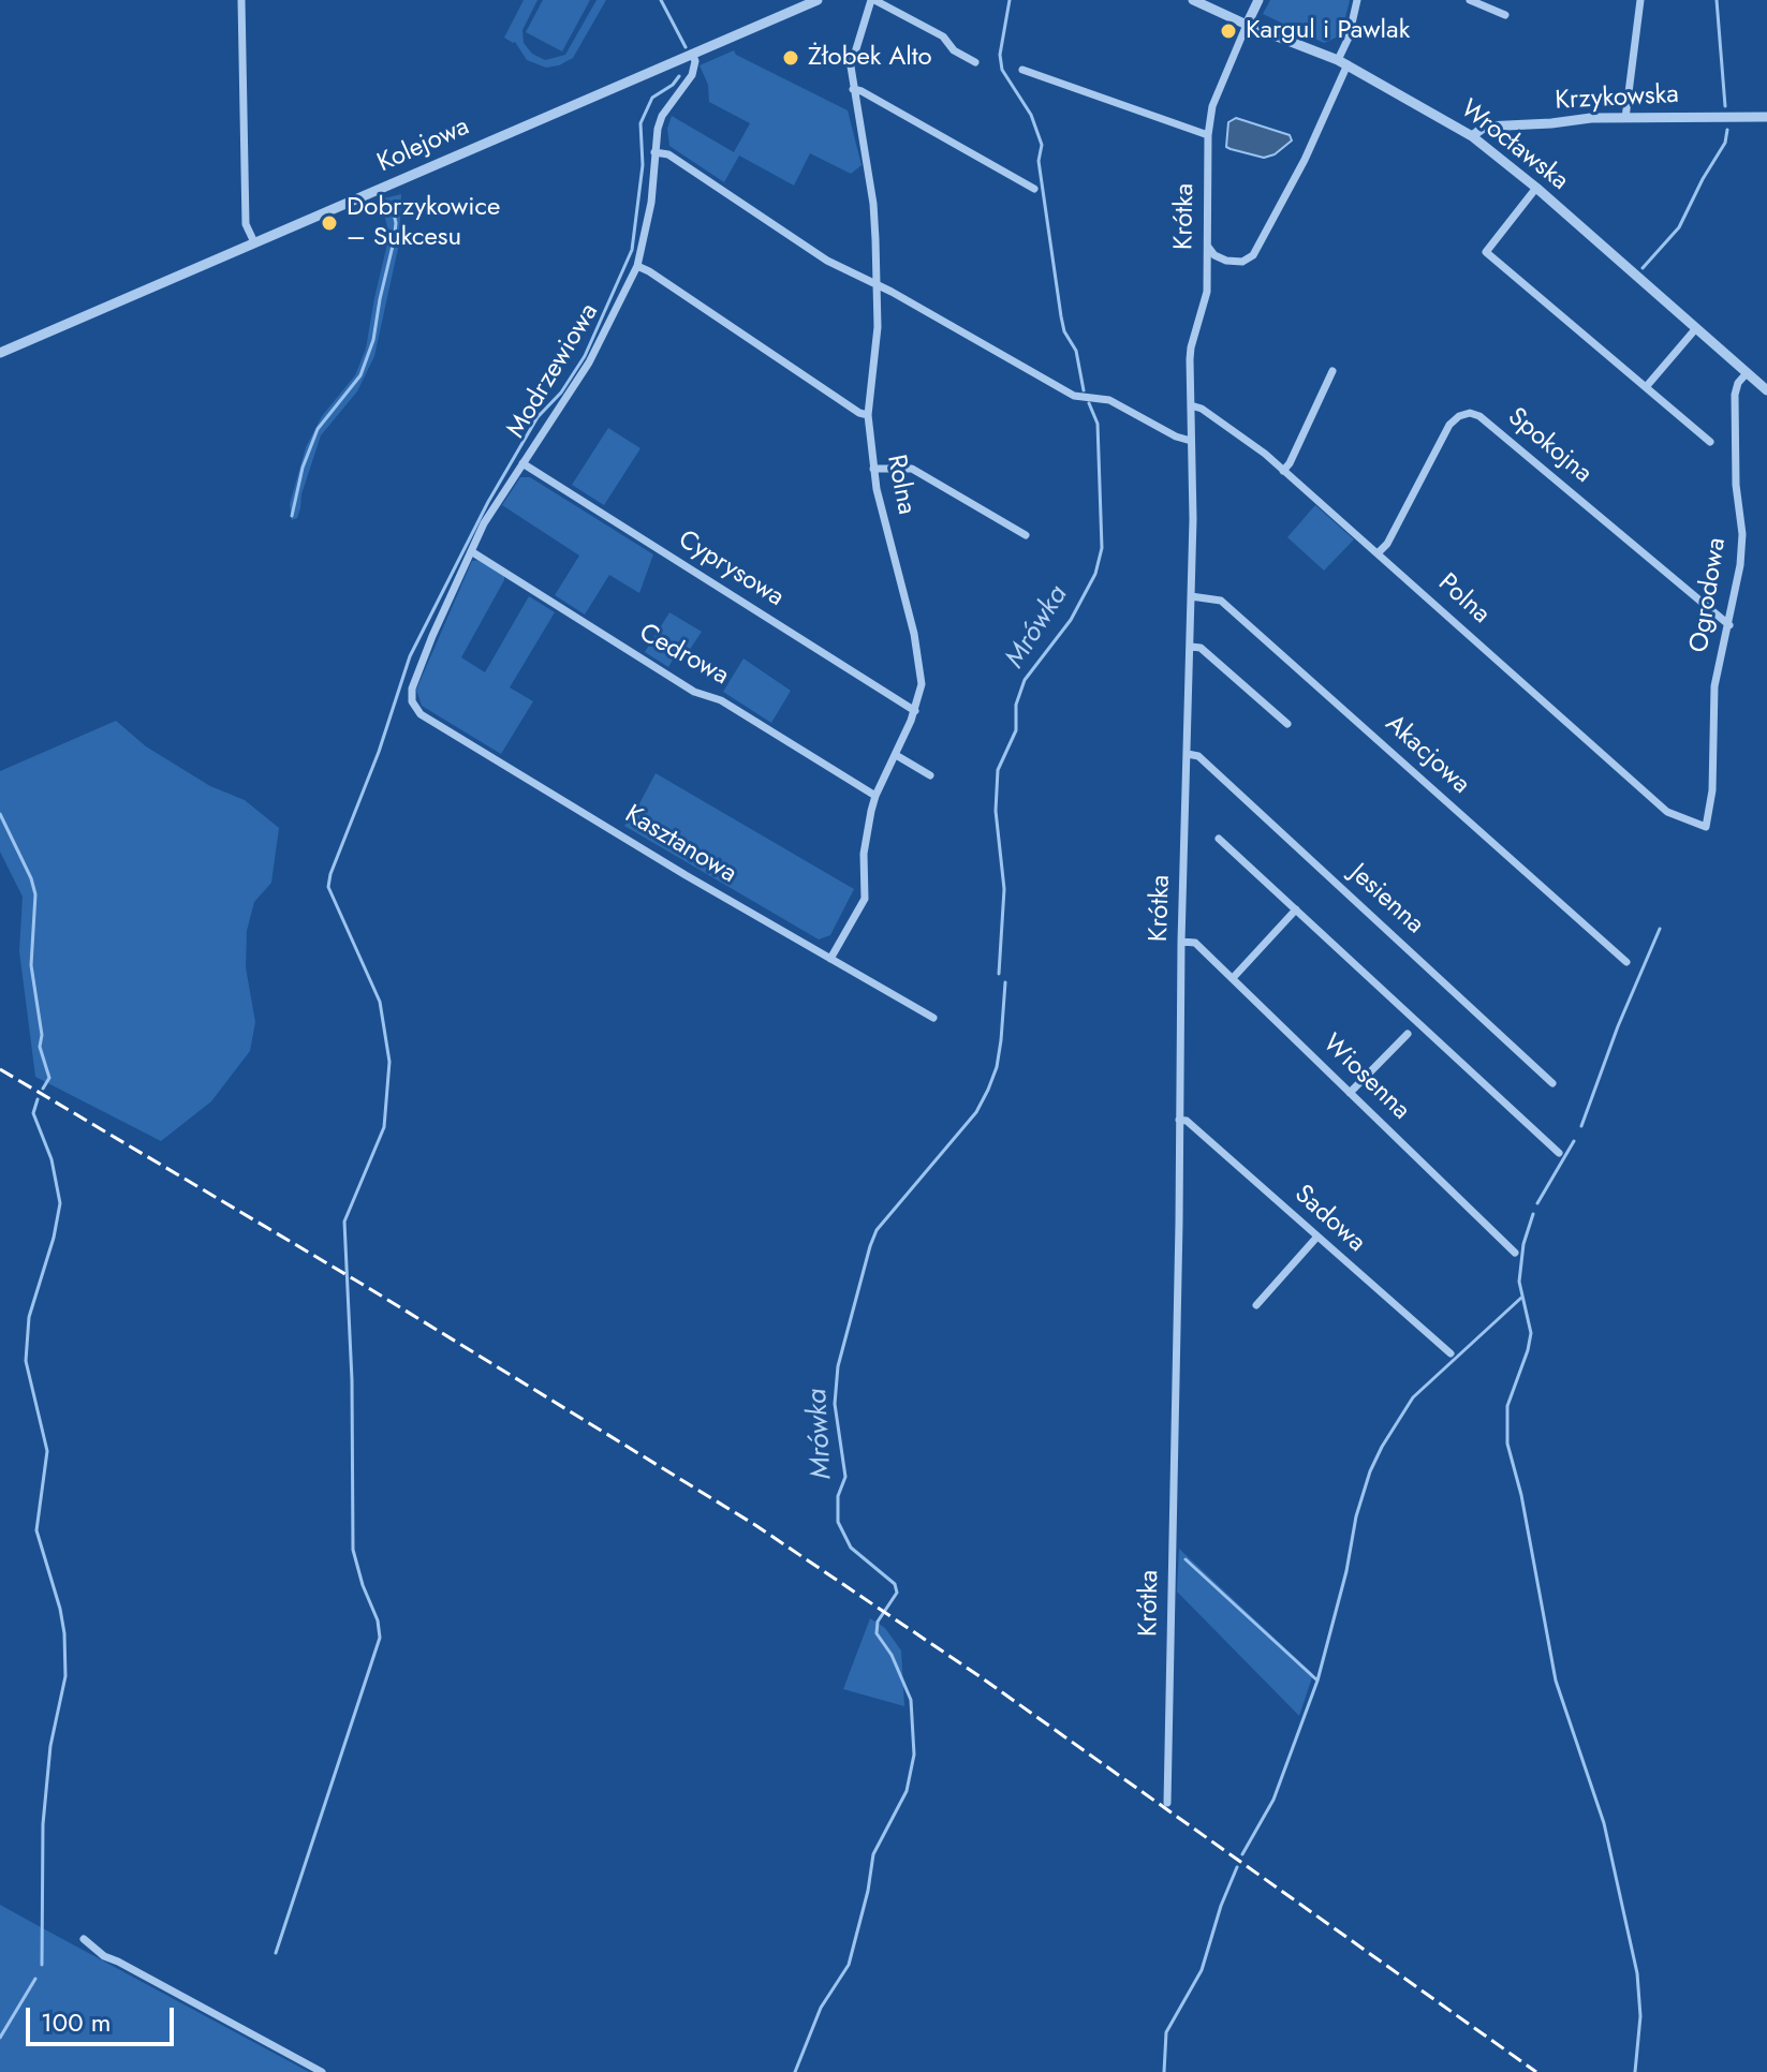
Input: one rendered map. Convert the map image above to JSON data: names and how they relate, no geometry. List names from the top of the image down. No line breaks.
{"streets":{"street":["Krzykowska","Kolejowa","Wrocławska","Krótka","Modrzewiowa","Spokojna","Rolna","Cyprysowa","Ogrodowa","Polna","Cedrowa","Akacjowa","Kasztanowa","Jesienna","Wiosenna","Sadowa"]},"crossings":[["Krzykowska","Wrocławska"],["Kolejowa","Modrzewiowa"],["Wrocławska","Krótka"],["Wrocławska","Ogrodowa"],["Krótka","Polna"],["Krótka","Akacjowa"],["Krótka","Jesienna"],["Krótka","Wiosenna"],["Krótka","Sadowa"],["Modrzewiowa","Cyprysowa"],["Modrzewiowa","Cedrowa"],["Modrzewiowa","Kasztanowa"],["Spokojna","Ogrodowa"],["Spokojna","Polna"],["Rolna","Cyprysowa"],["Rolna","Cedrowa"],["Rolna","Kasztanowa"],["Ogrodowa","Polna"]],"water":["Mrówka"],"places":["Kargul i Pawlak","Żłobek Alto","Dobrzykowice – Sukcesu"],"scale_bar":"100 m"}
